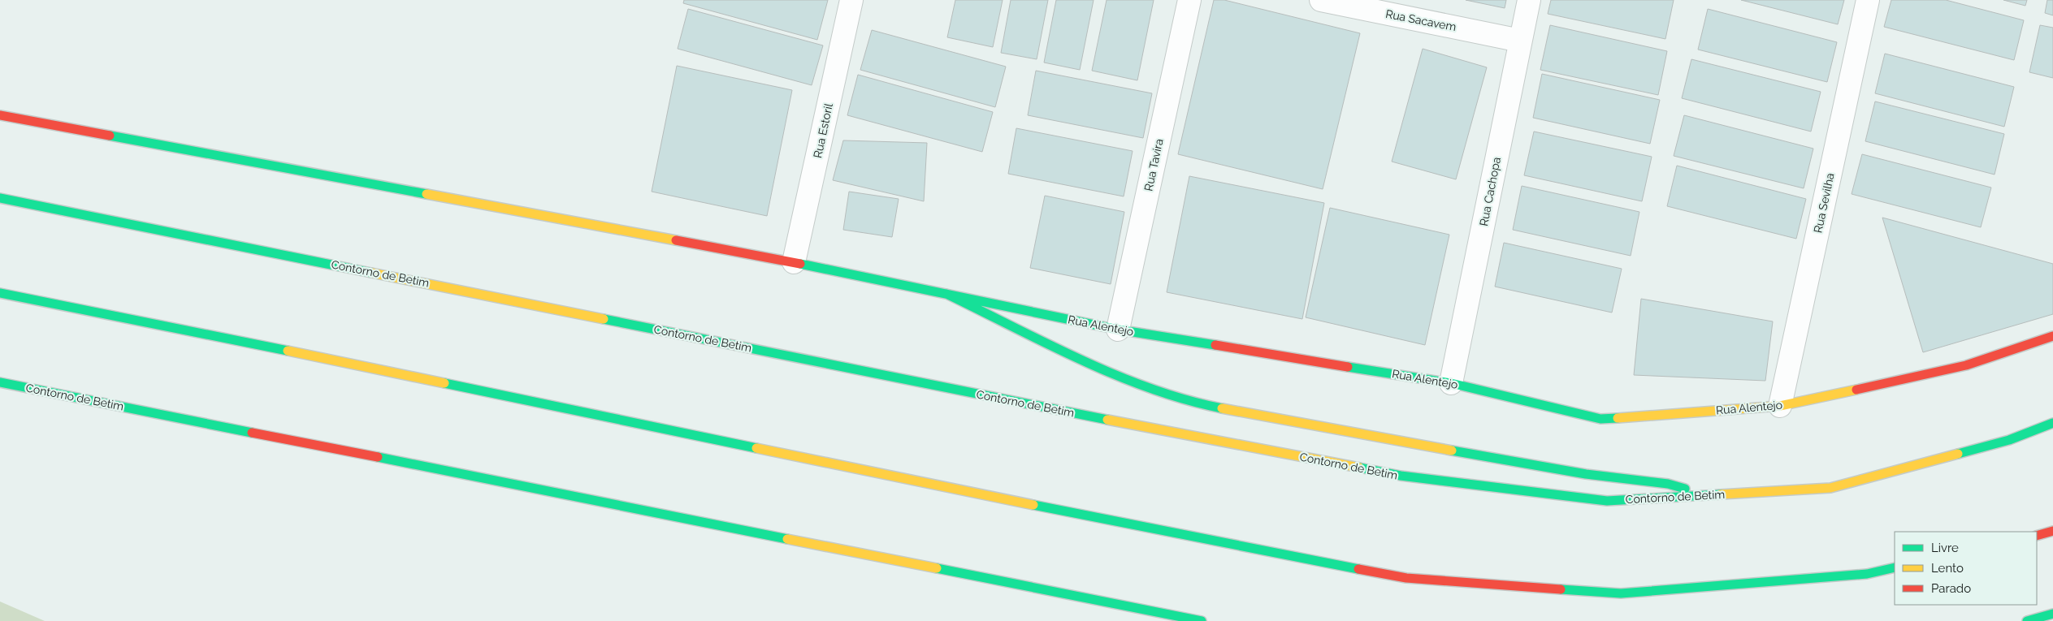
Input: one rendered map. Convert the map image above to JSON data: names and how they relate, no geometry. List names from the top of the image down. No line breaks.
{"streets":{"main road":["Contorno de Betim","Rua Alentejo"],"street":["Rua Sacavem","Rua Estoril","Rua Tavira","Rua Cachopa","Rua Sevilha"]},"crossings":[["Rua Sacavem","Rua Cachopa"],["Rua Estoril","Rua Alentejo"],["Rua Tavira","Rua Alentejo"],["Rua Cachopa","Rua Alentejo"],["Rua Sevilha","Rua Alentejo"]],"legend":["Livre","Lento","Parado"]}
